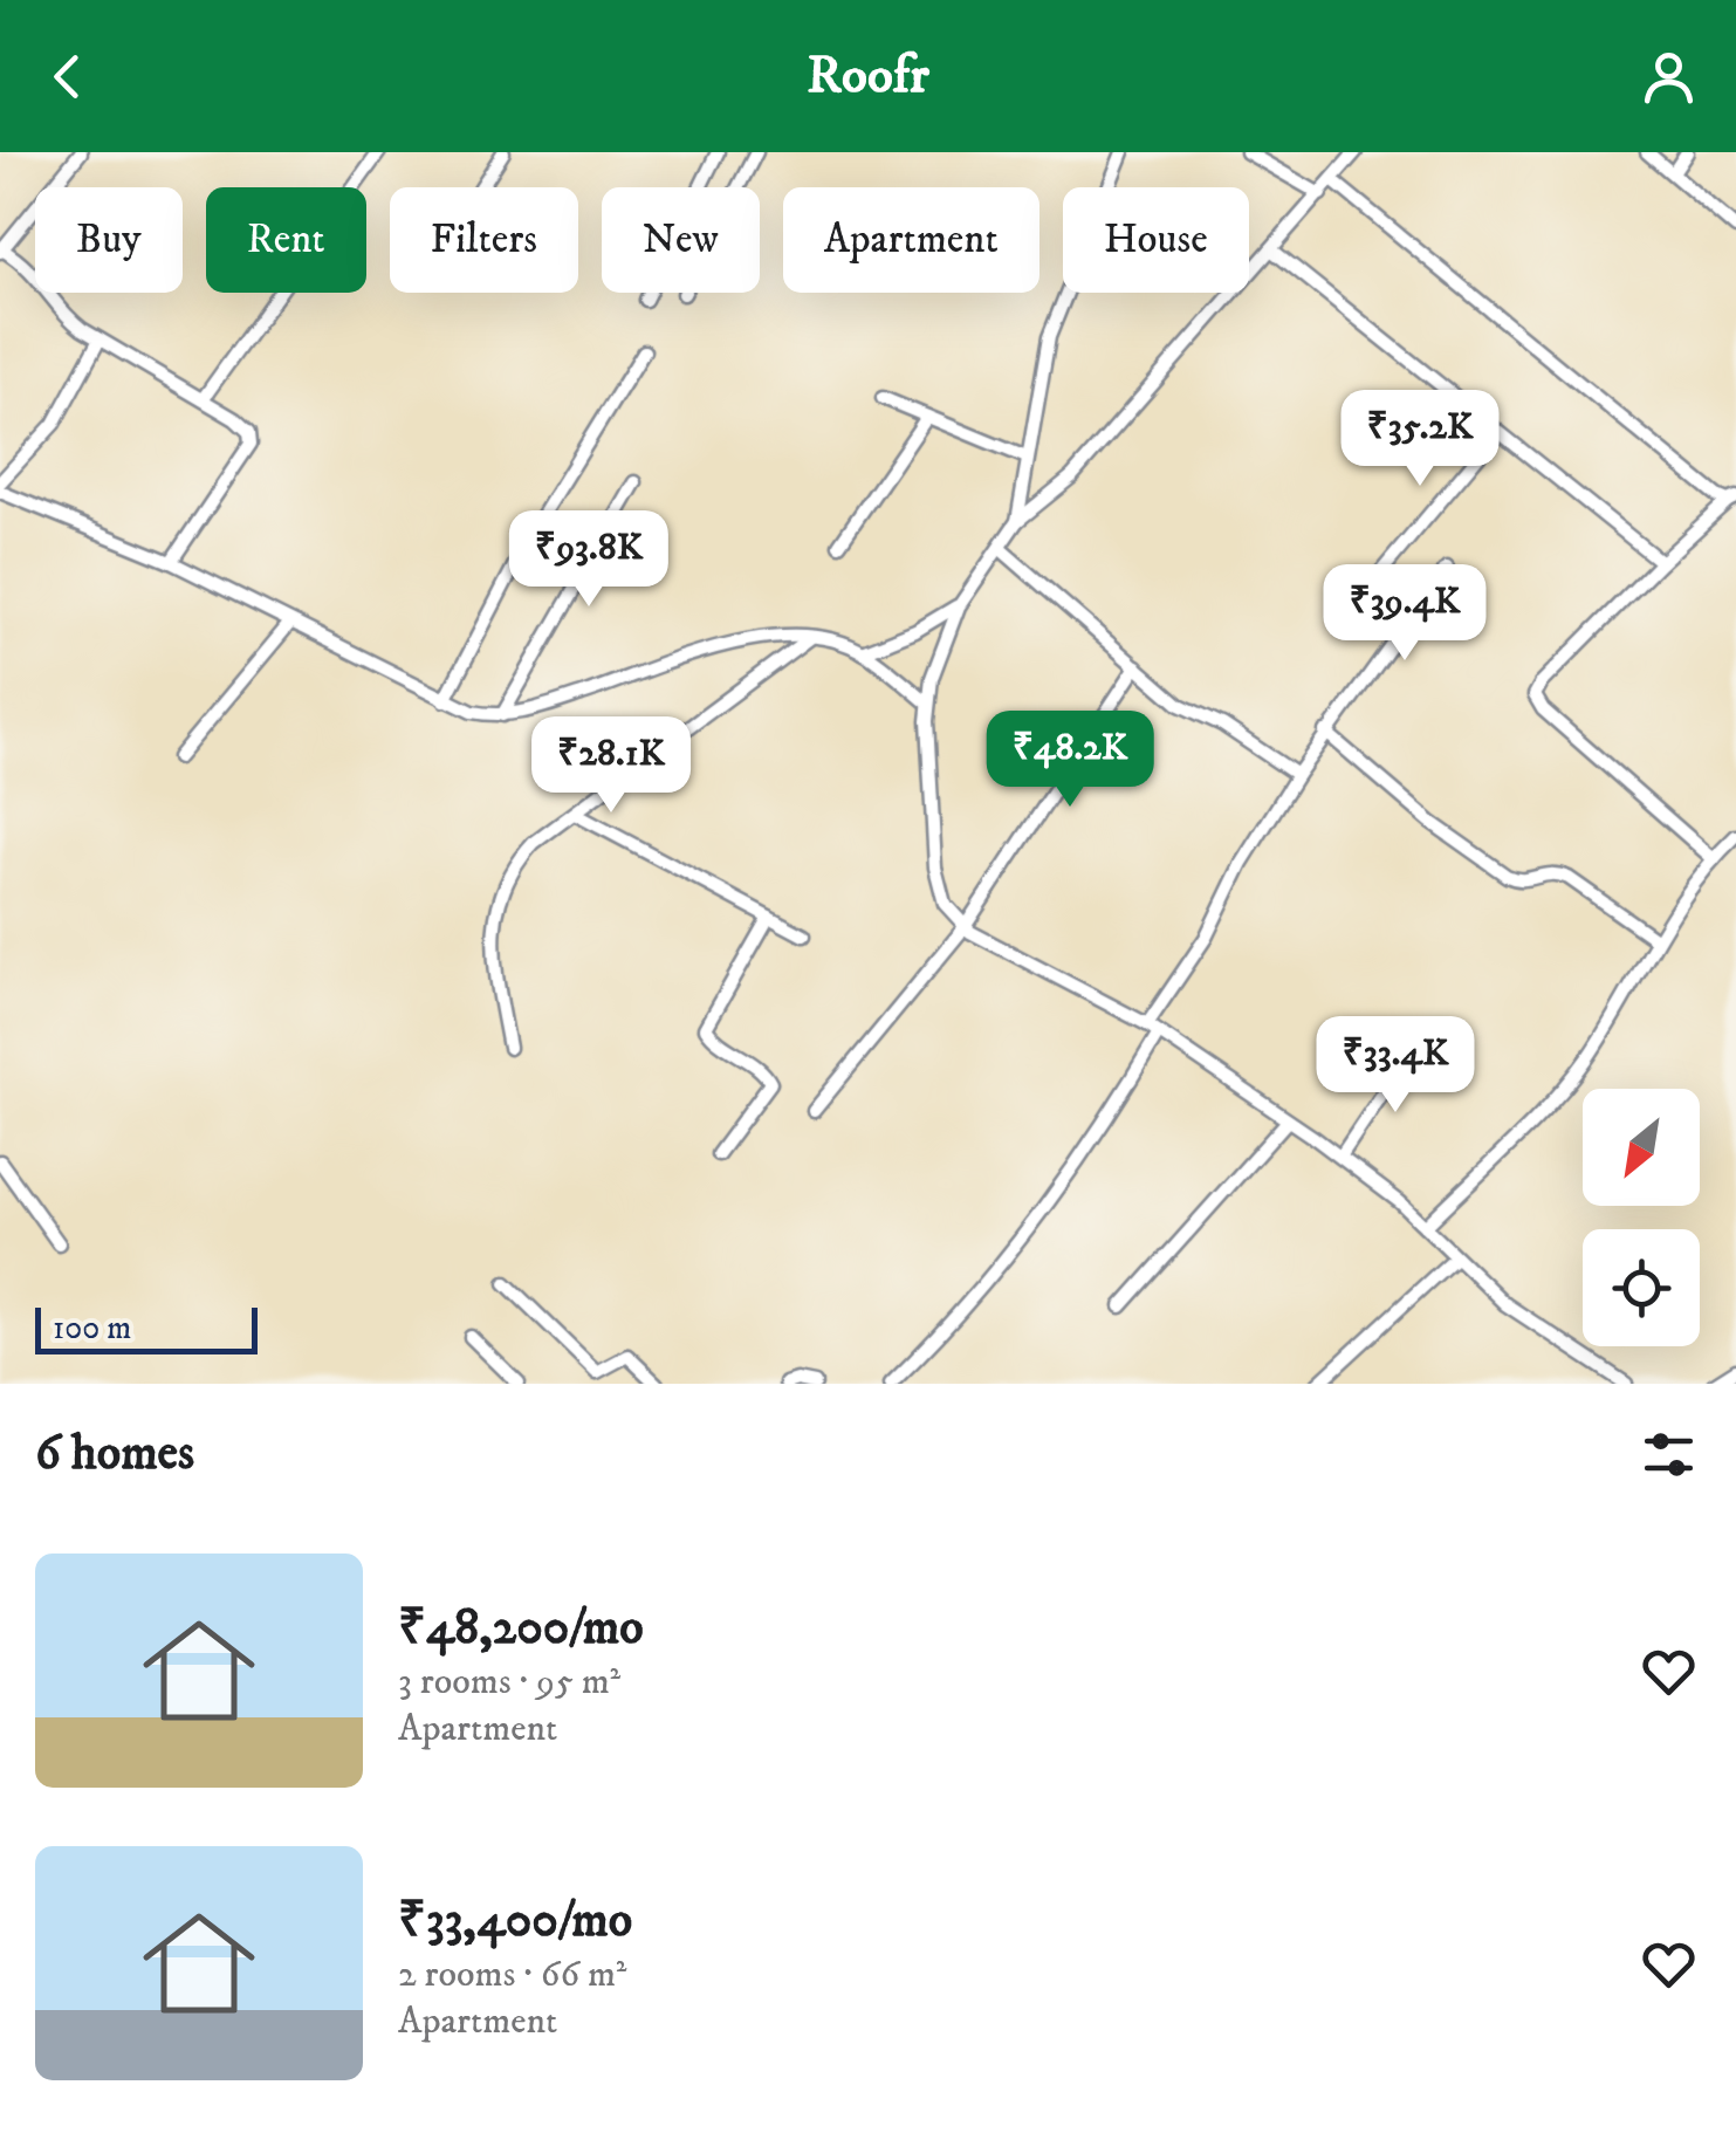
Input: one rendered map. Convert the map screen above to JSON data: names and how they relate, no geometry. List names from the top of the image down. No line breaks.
{"scale_bar":"100 m","north":"bottom left","page":{"header":"Roofr","chip":["Buy","Rent","Filters","New","Apartment","House"],"price":["₹35.2K","₹93.8K","₹39.4K","₹48.2K","₹28.1K","₹33.4K"],"scale":"100 m","heading":"6 homes","list":[{"name":"₹48,200/mo","note":"3 rooms · 95 m² · Apartment"},{"name":"₹33,400/mo","note":"2 rooms · 66 m² · Apartment"}]}}
